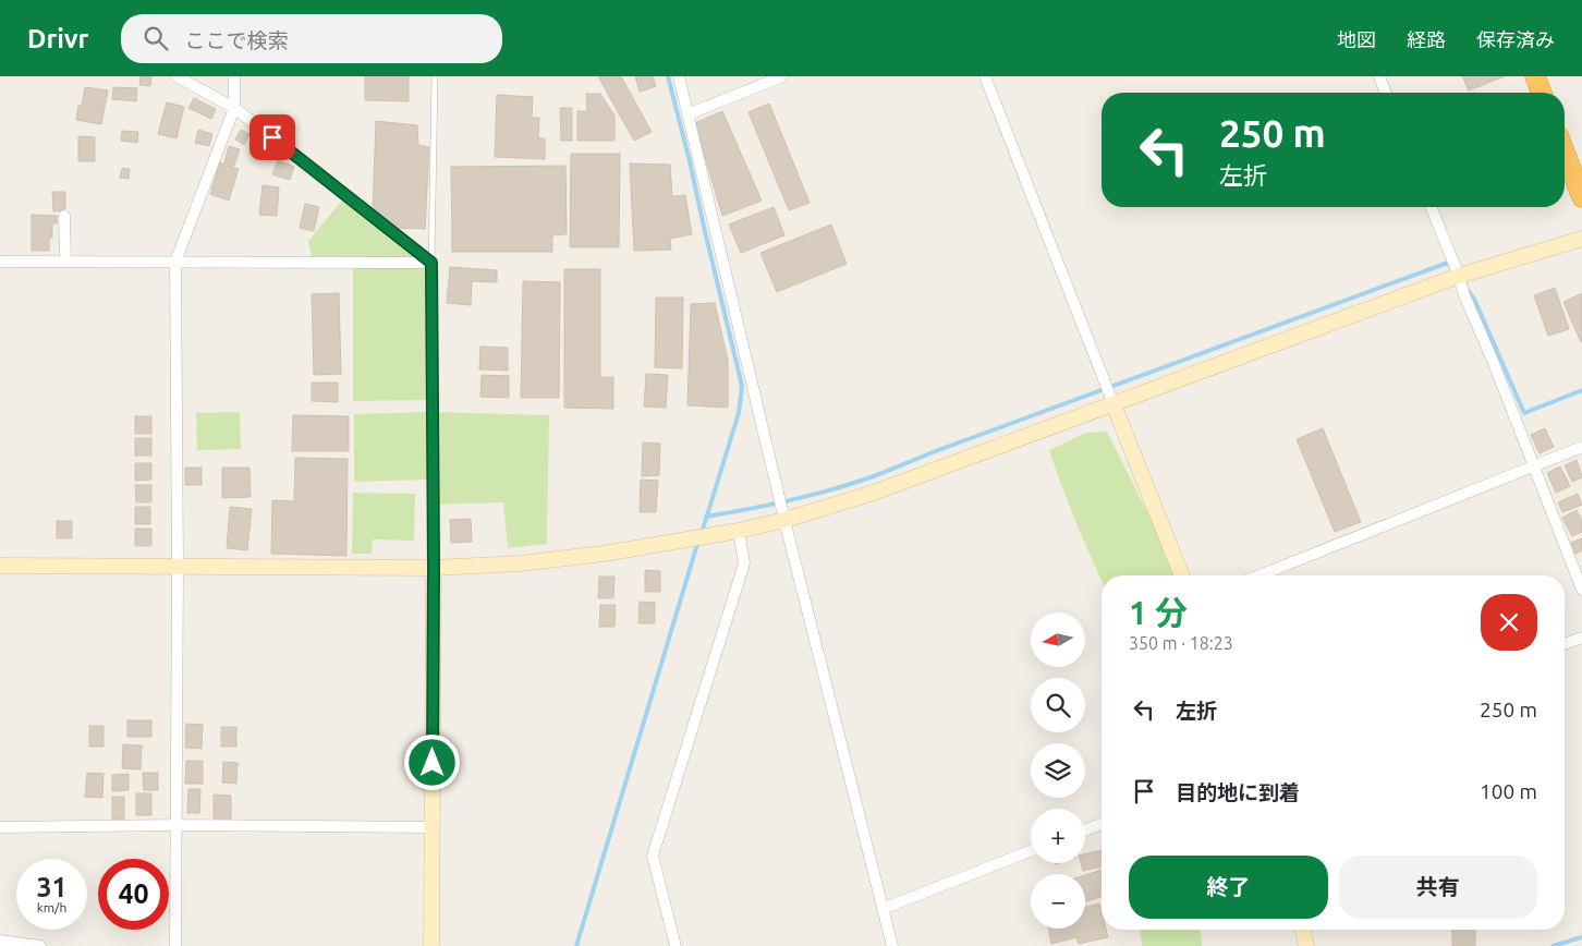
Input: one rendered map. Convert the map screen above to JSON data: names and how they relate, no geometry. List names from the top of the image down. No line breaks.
{"north":"left","page":{"header":"Drivr","search":"ここで検索","nav":["地図","経路","保存済み"],"turn":["250 m","左折"],"heading":["1 分","350 m · 18:23"],"map_buttons":["+","−"],"list":[{"name":"左折","value":"250 m"},{"name":"目的地に到着","value":"100 m"}],"buttons":["終了","共有"],"speed":"31 km/h","limit":"40"}}
